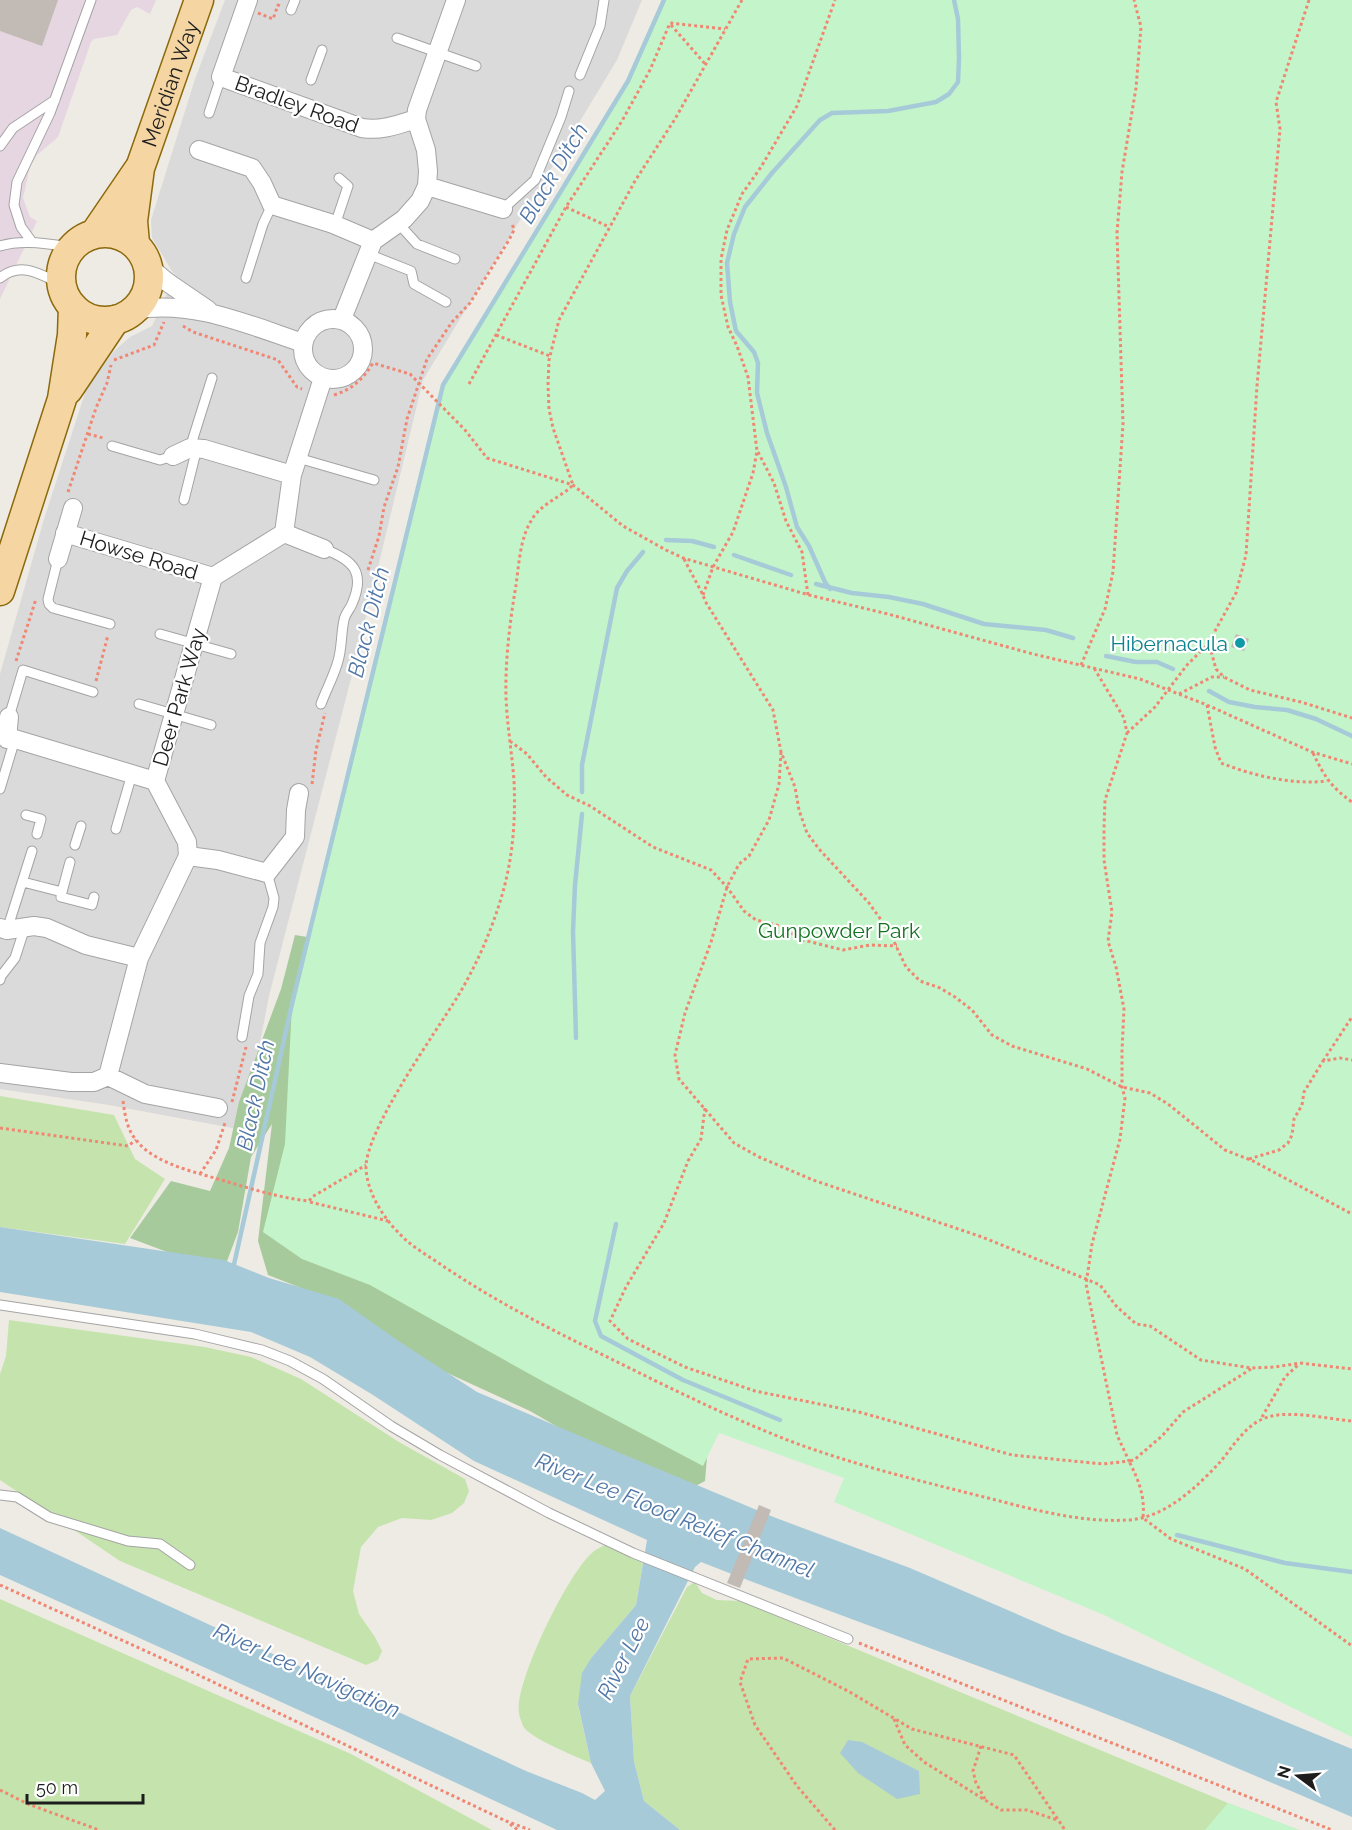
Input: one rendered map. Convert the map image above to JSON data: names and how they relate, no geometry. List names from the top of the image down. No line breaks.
{"streets":{"main road":["Meridian Way"],"street":["Bradley Road","Howse Road","Deer Park Way"]},"crossings":[["Howse Road","Deer Park Way"]],"water":["Black Ditch","River Lee Flood Relief Channel","River Lee","River Lee Navigation"],"parks":["Gunpowder Park"],"places":["Hibernacula"],"scale_bar":"50 m","north":"left"}
